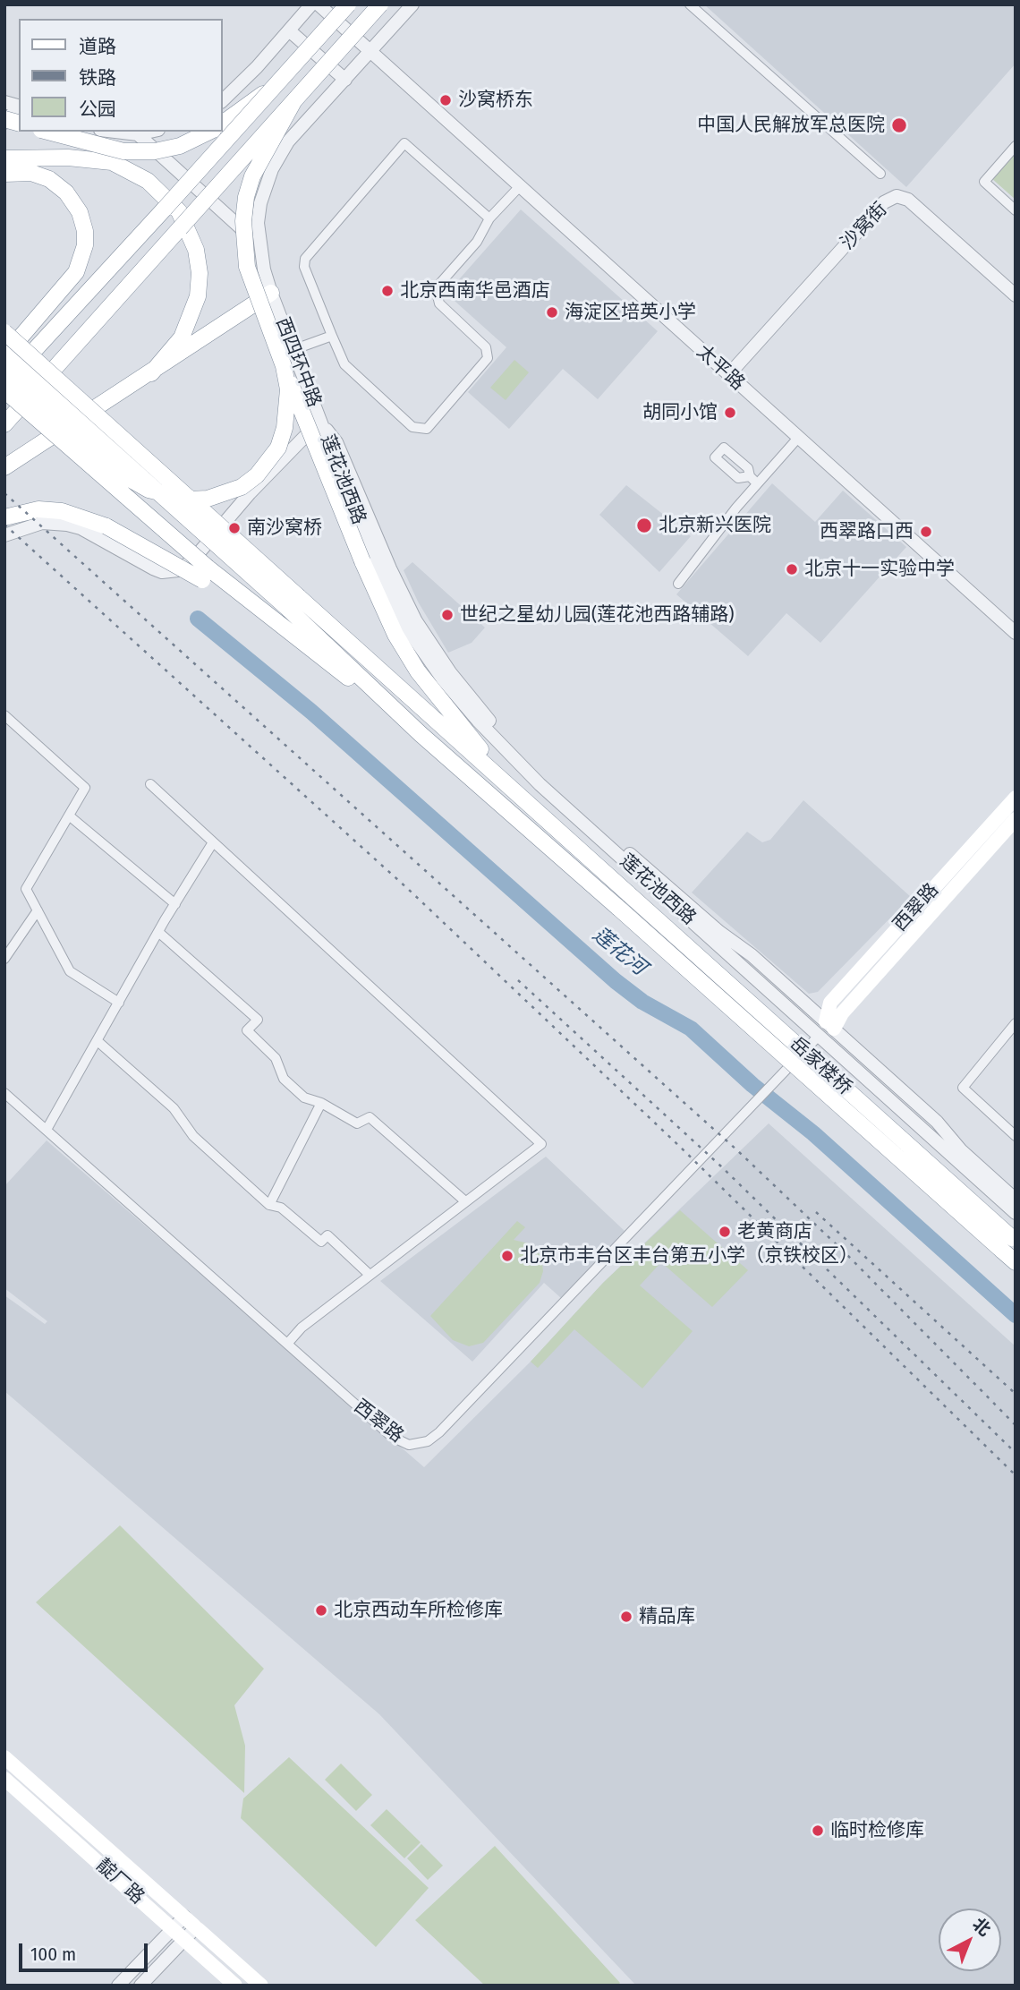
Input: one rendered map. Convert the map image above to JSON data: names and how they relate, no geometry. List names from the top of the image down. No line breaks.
{"streets":{"highway":["莲花池西路","岳家楼桥"],"main road":["西翠路","靛厂路"],"street":["沙窝街","西四环中路","太平路"]},"crossings":[["沙窝街","太平路"],["西四环中路","太平路"],["西四环中路","莲花池西路"],["莲花池西路","西翠路"],["莲花池西路","岳家楼桥"]],"water":["莲花河"],"places":["沙窝桥东","中国人民解放军总医院","北京西南华邑酒店","海淀区培英小学","胡同小馆","北京新兴医院","南沙窝桥","西翠路口西","北京十一实验中学","世纪之星幼儿园(莲花池西路辅路)","老黄商店","北京市丰台区丰台第五小学（京铁校区）","北京西动车所检修库","精品库","临时检修库"],"legend":["道路","铁路","公园"],"scale_bar":"100 m","north":"top right"}
